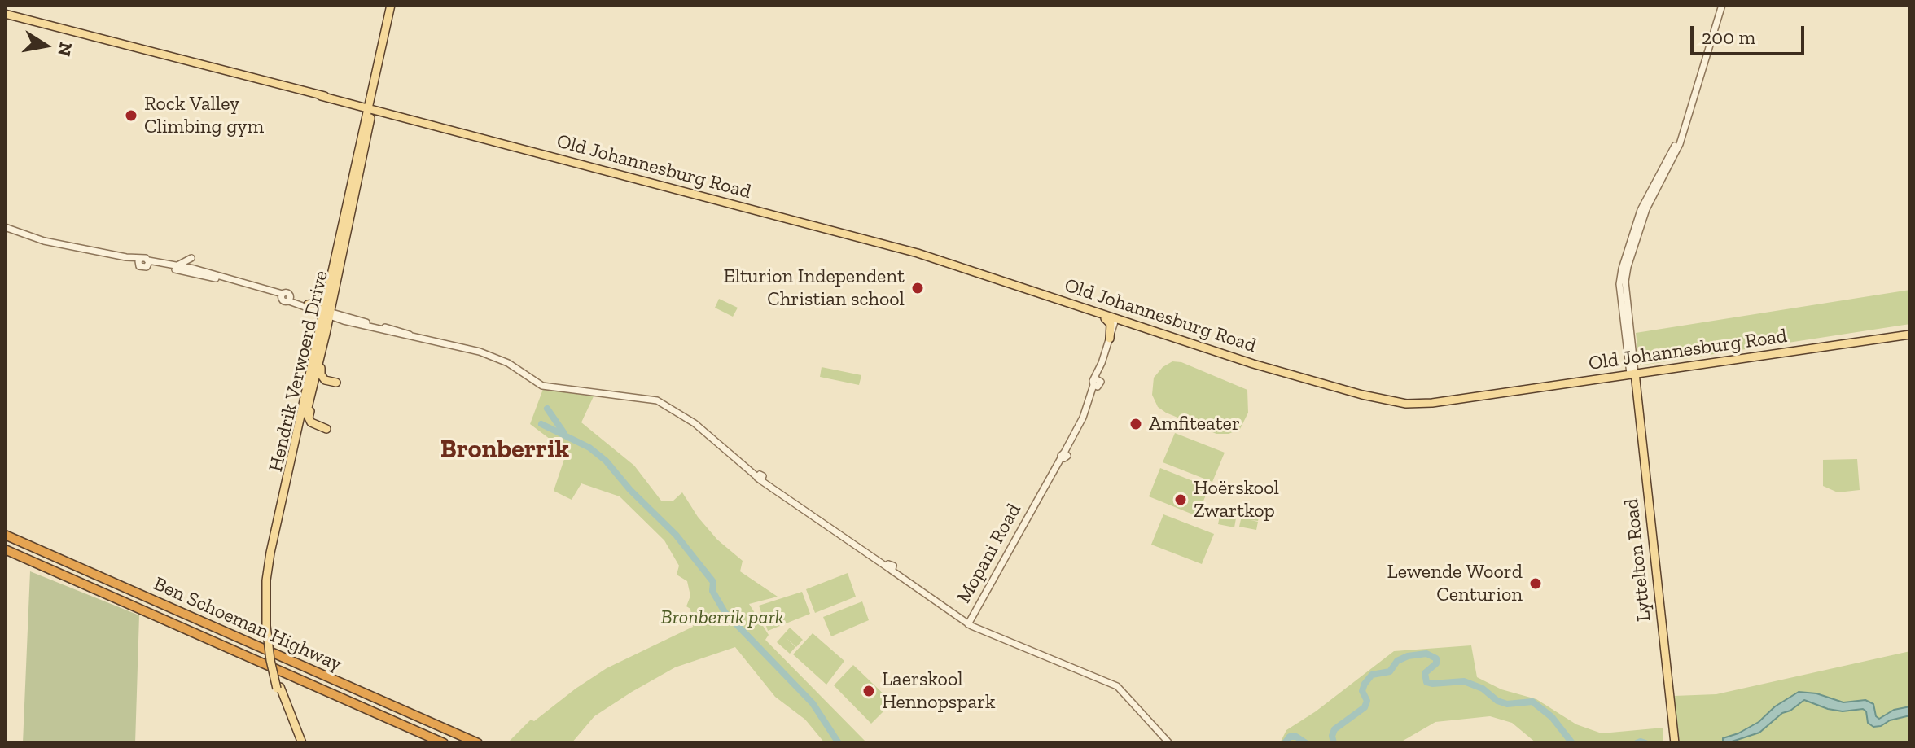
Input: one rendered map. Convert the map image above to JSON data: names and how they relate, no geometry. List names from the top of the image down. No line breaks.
{"streets":{"highway":["Ben Schoeman Highway"],"main road":["Old Johannesburg Road","Hendrik Verwoerd Drive","Lyttelton Road"],"street":["Mopani Road"]},"crossings":[["Old Johannesburg Road","Hendrik Verwoerd Drive"],["Old Johannesburg Road","Mopani Road"],["Old Johannesburg Road","Lyttelton Road"]],"districts":["Bronberrik"],"parks":["Bronberrik park"],"places":["Rock Valley Climbing gym","Elturion Independent Christian school","Amfiteater","Hoërskool Zwartkop","Lewende Woord Centurion","Laerskool Hennopspark"],"scale_bar":"200 m","north":"right"}
